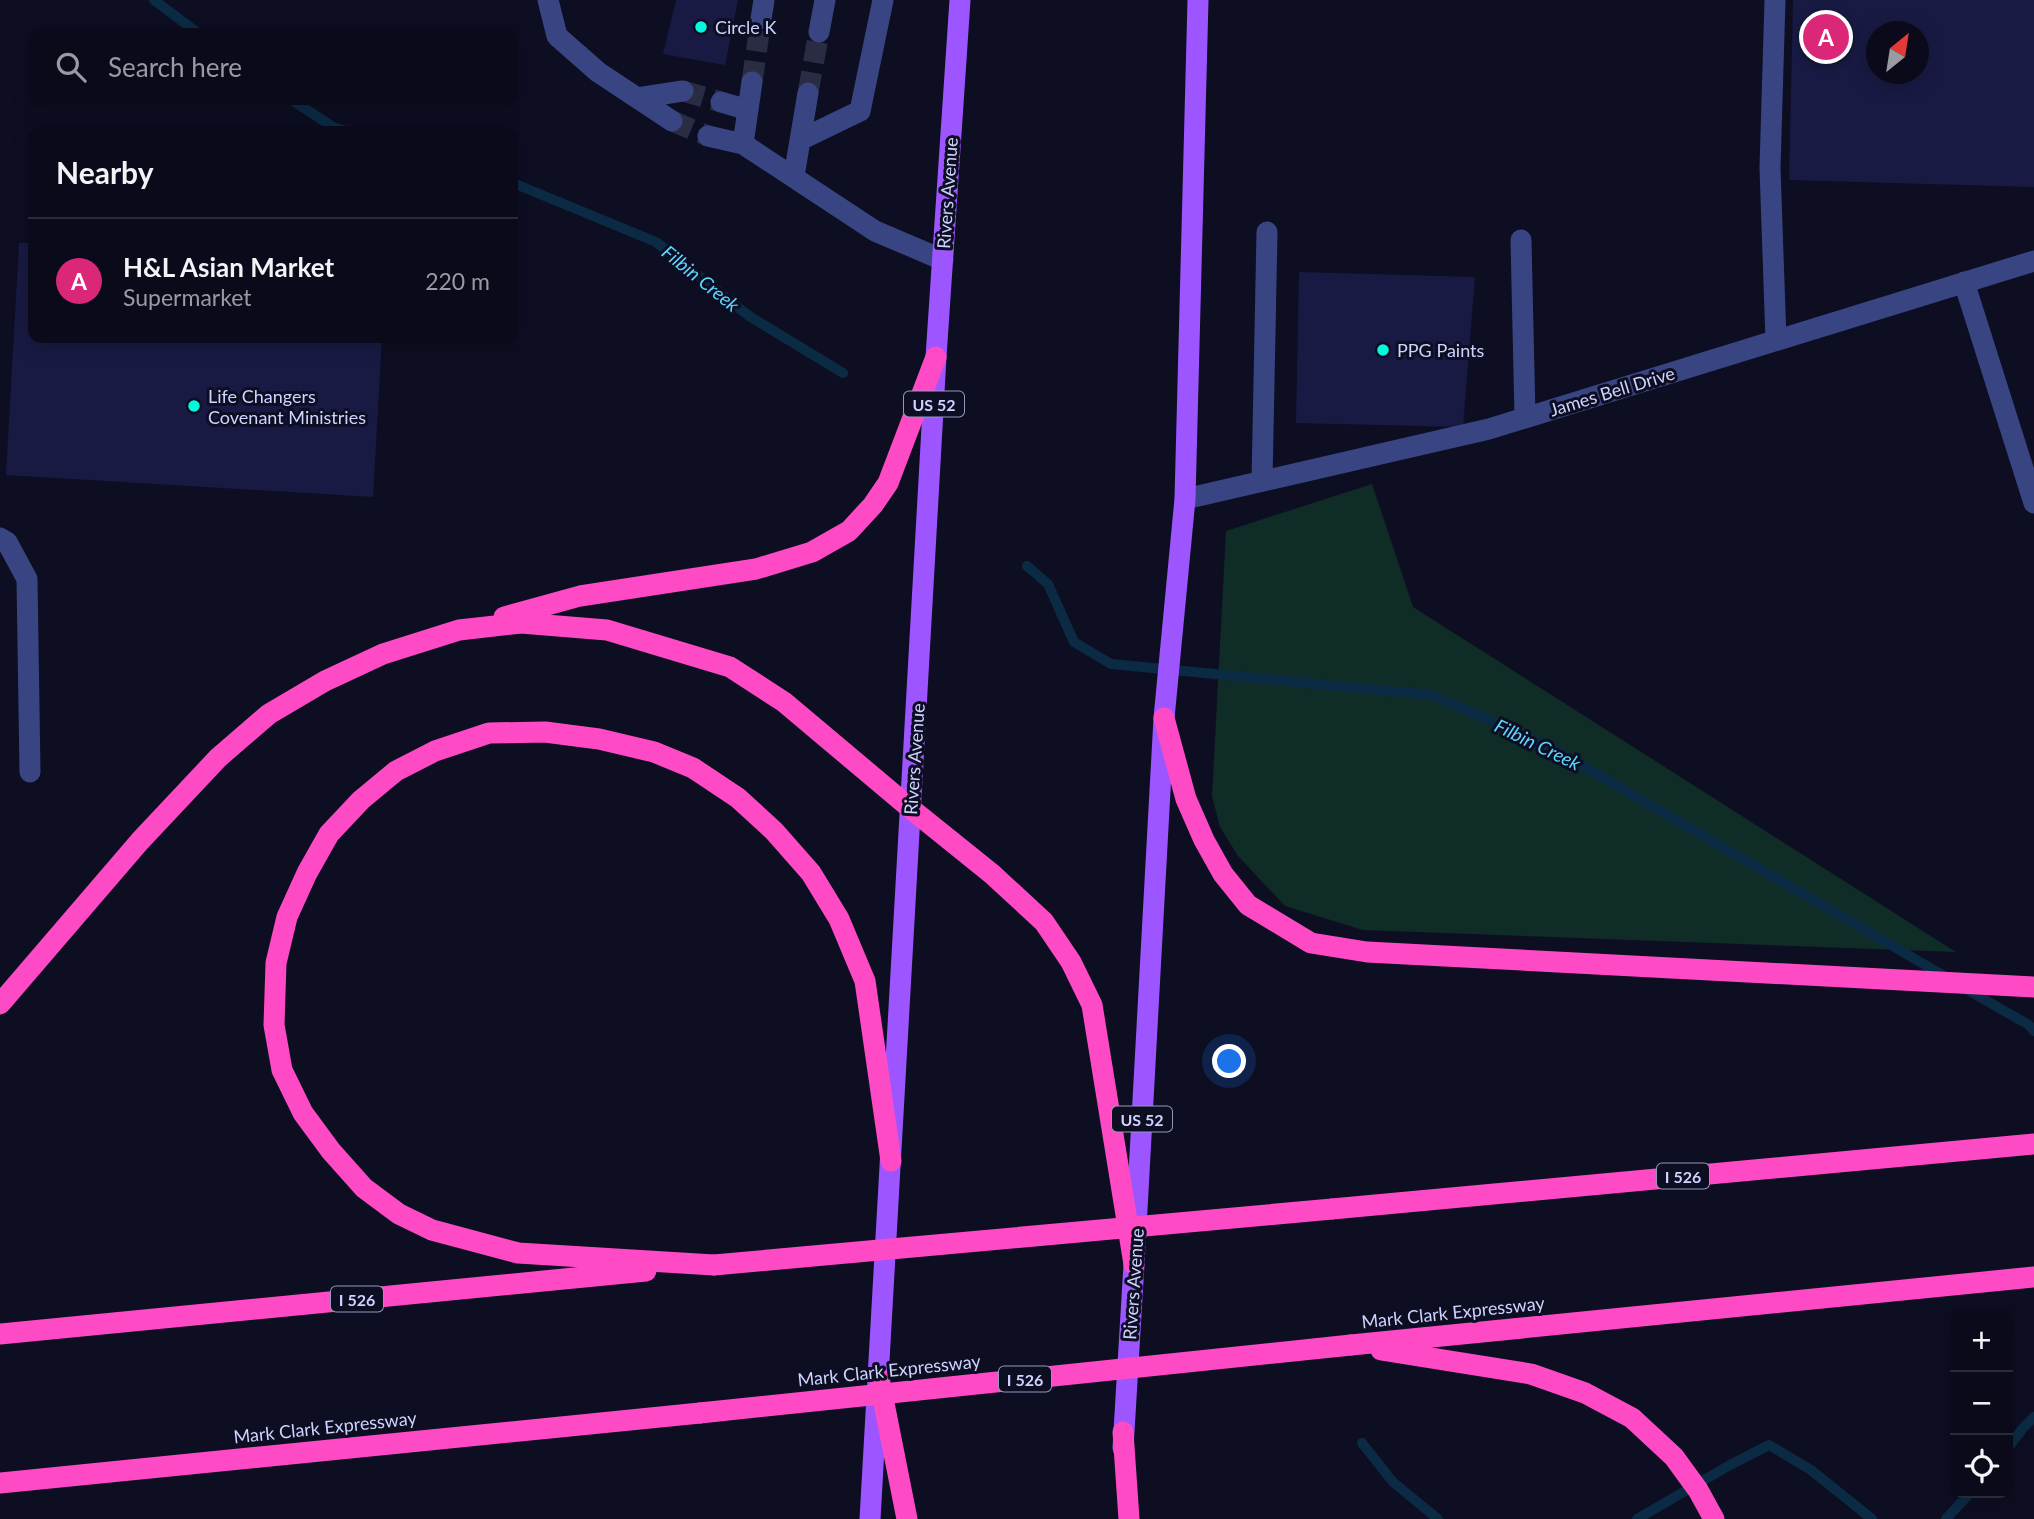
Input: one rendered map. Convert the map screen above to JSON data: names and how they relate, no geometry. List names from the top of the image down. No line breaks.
{"streets":{"highway":["I 526","Mark Clark Expressway"],"main road":["Rivers Avenue","US 52"],"street":["James Bell Drive"]},"crossings":[["Rivers Avenue","James Bell Drive"]],"water":["Filbin Creek"],"places":["Circle K","PPG Paints","Life Changers Covenant Ministries"],"north":"top right","page":{"pins":"A","search":"Search here","heading":"Nearby","list":[{"mark":"A","name":"H&L Asian Market","note":"Supermarket","value":"220 m"}],"map_buttons":["+","−"]}}
